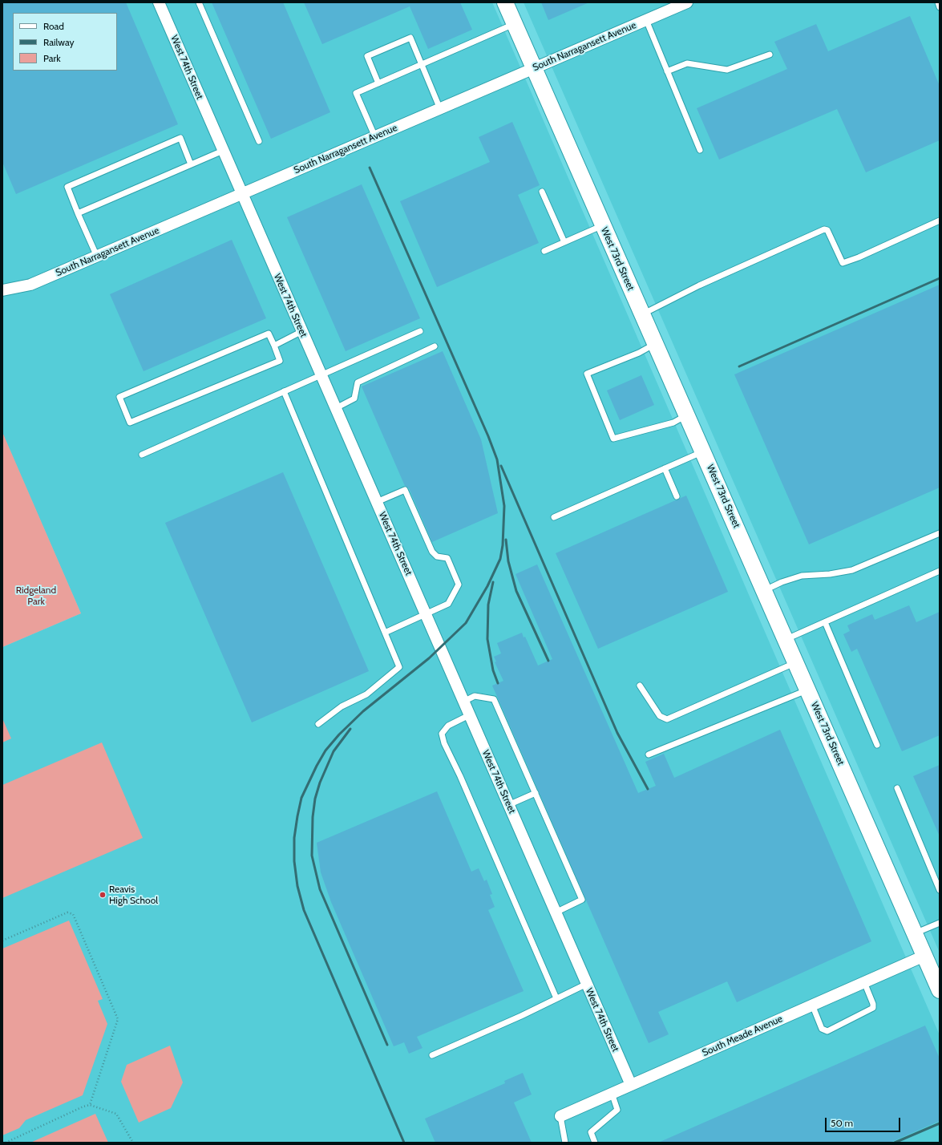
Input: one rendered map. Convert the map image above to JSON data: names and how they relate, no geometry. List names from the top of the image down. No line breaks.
{"streets":{"street":["South Narragansett Avenue","West 74th Street","West 73rd Street","South Meade Avenue"]},"crossings":[["South Narragansett Avenue","West 74th Street"],["South Narragansett Avenue","West 73rd Street"],["West 74th Street","South Meade Avenue"],["West 73rd Street","South Meade Avenue"]],"parks":["Ridgeland Park"],"places":["Reavis High School"],"legend":["Road","Railway","Park"],"scale_bar":"50 m"}
